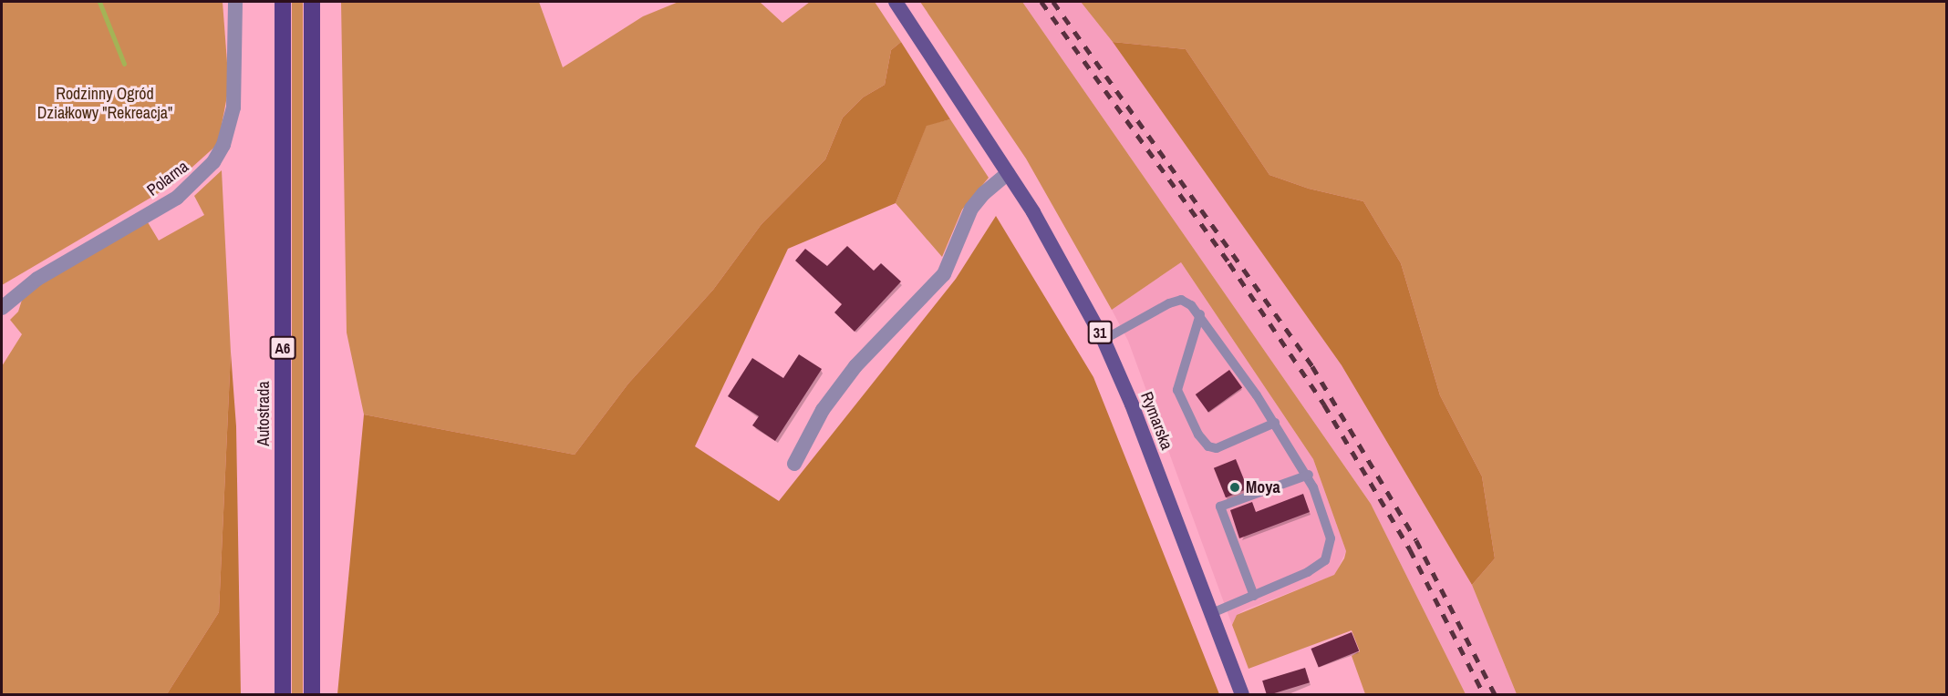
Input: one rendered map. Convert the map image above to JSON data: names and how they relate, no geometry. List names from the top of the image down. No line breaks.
{"streets":{"highway":["A6","Autostrada"],"main road":["31","Rymarska"],"street":["Polarna"]},"parks":["Rodzinny Ogród Działkowy \"Rekreacja\""],"places":["Moya"]}
